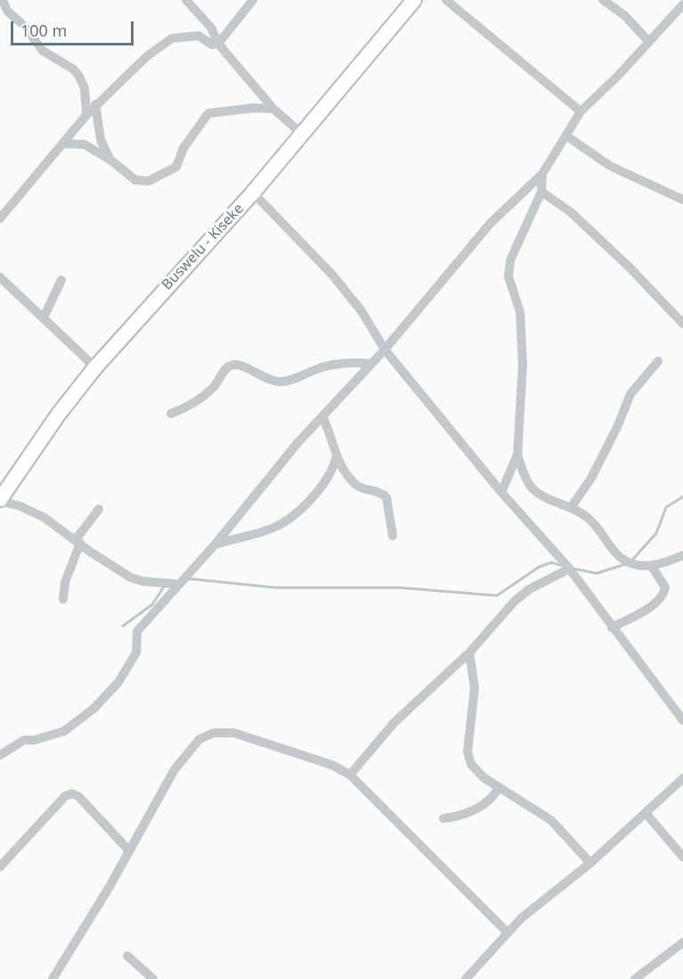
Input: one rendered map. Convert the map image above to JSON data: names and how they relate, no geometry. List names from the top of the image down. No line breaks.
{"streets":{"main road":["Buswelu - Kiseke"]},"scale_bar":"100 m"}
